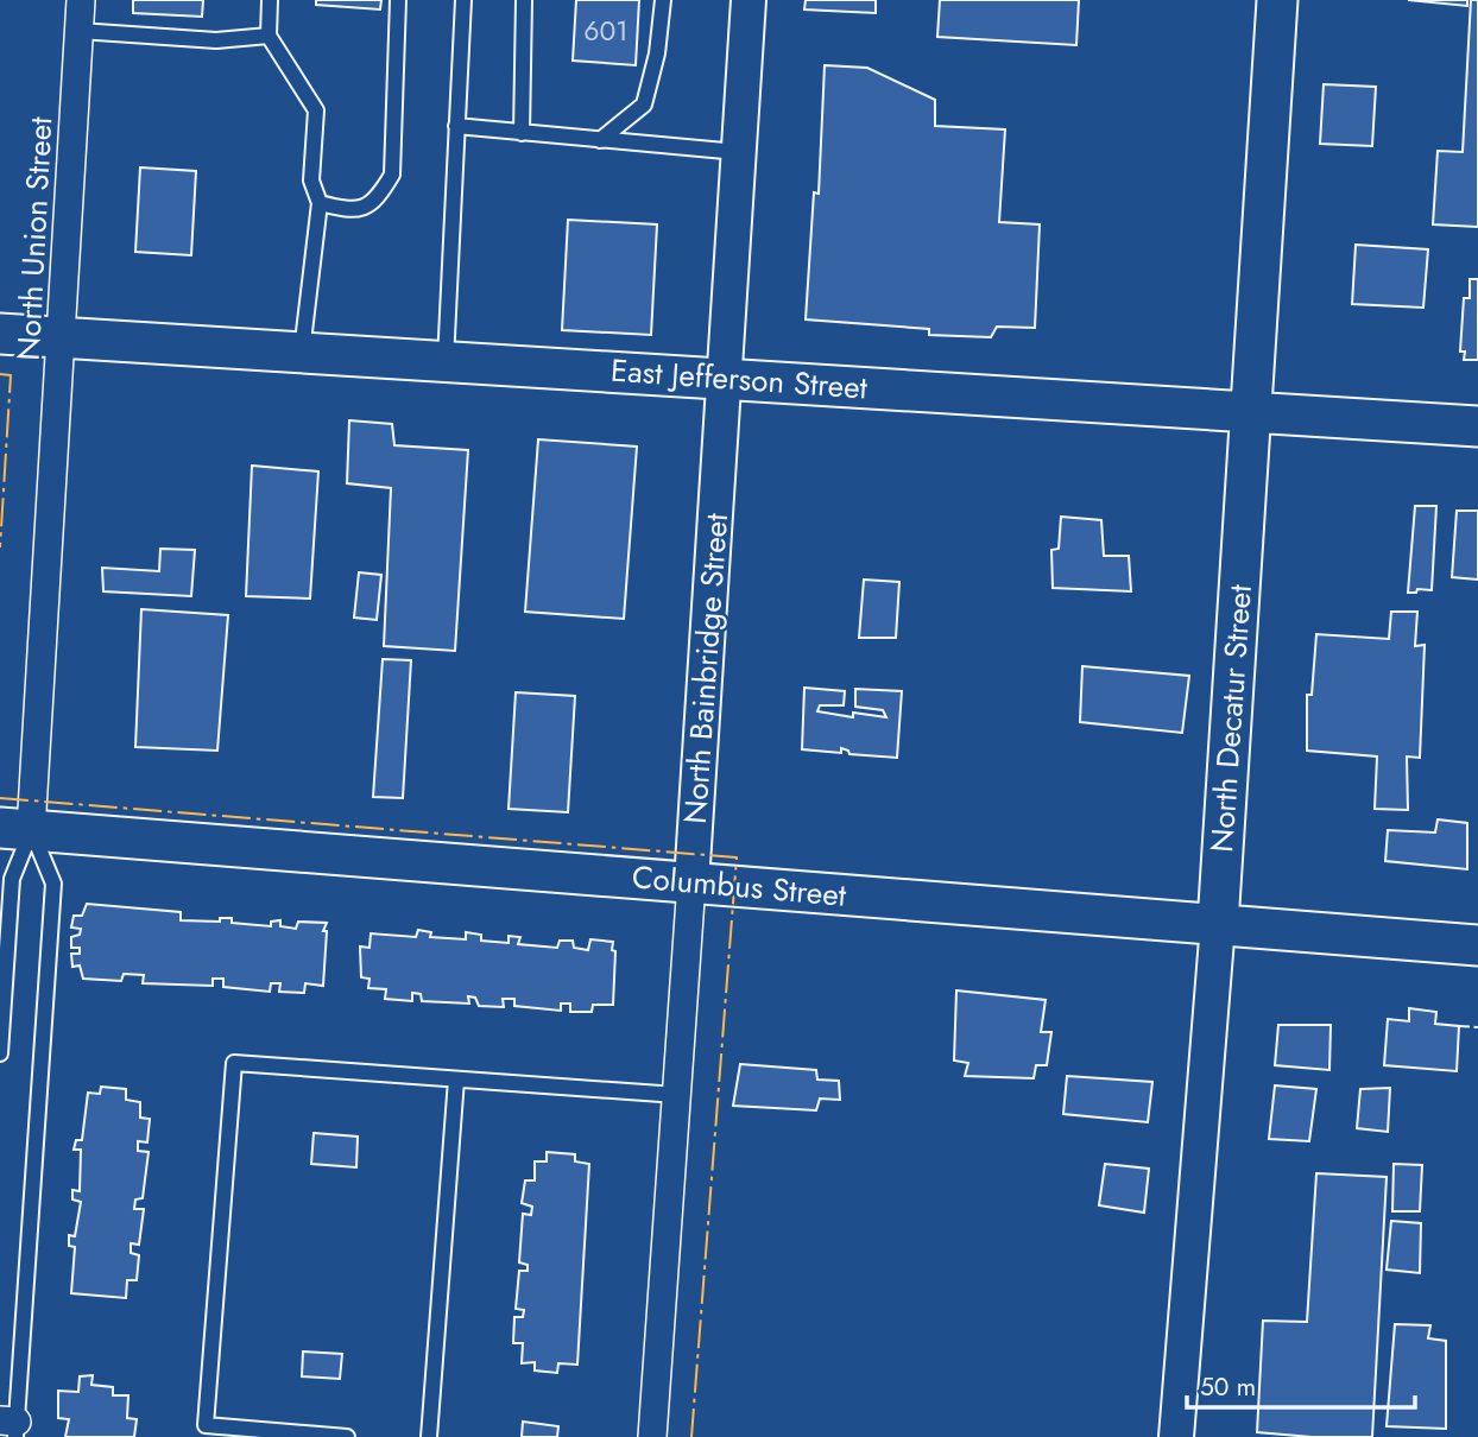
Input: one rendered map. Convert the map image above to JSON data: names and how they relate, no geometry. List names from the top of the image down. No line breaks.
{"streets":{"main road":["East Jefferson Street","North Decatur Street","Columbus Street"],"street":["North Union Street","North Bainbridge Street"]},"crossings":[["North Union Street","East Jefferson Street"],["North Union Street","Columbus Street"],["East Jefferson Street","North Bainbridge Street"],["East Jefferson Street","North Decatur Street"],["North Bainbridge Street","Columbus Street"],["North Decatur Street","Columbus Street"]],"house_numbers":["601"],"scale_bar":"50 m"}
